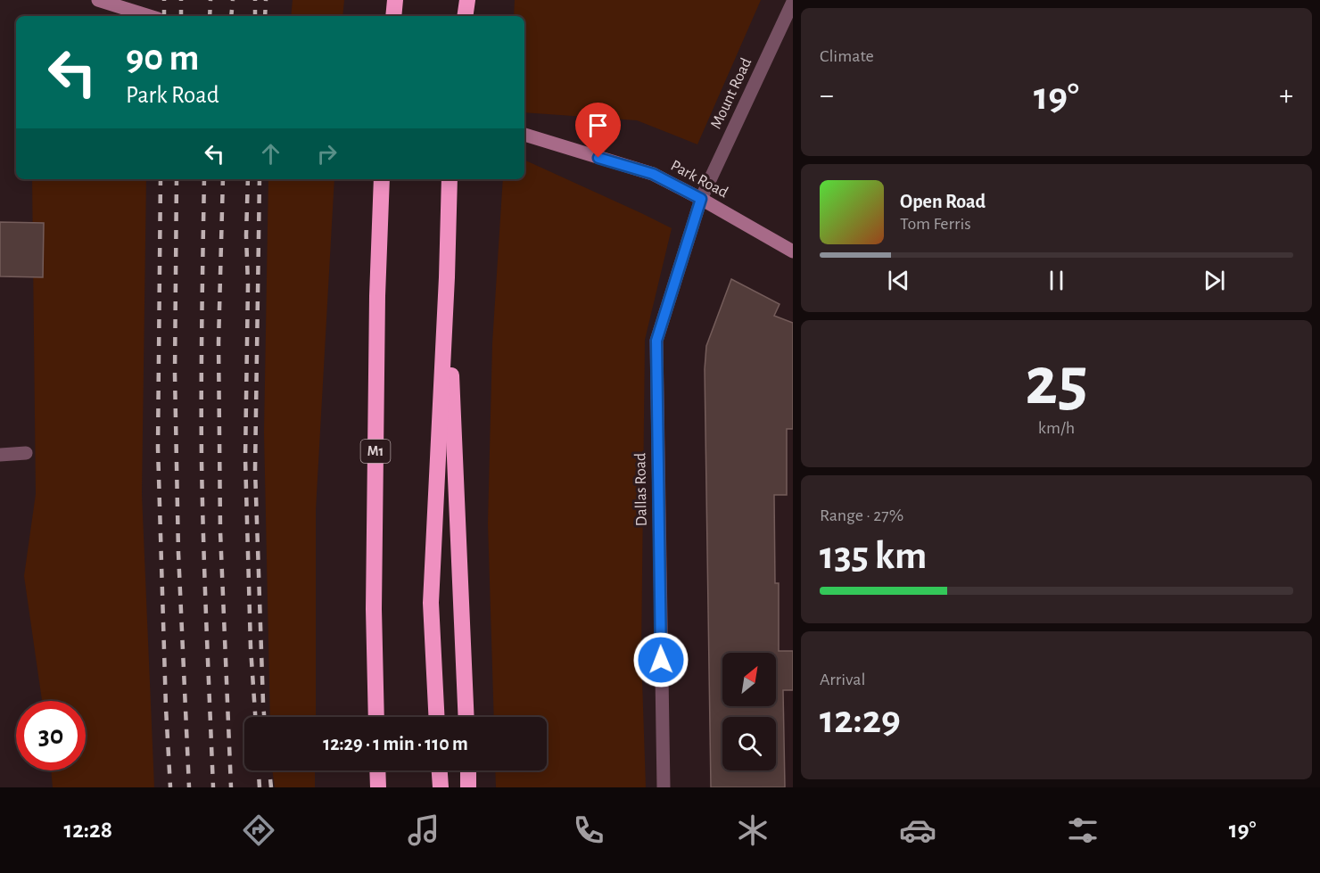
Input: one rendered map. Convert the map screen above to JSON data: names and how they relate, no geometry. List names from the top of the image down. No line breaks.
{"streets":{"highway":["M1"],"street":["Mount Road","Park Road","Dallas Road"]},"crossings":[["Mount Road","Park Road"],["Mount Road","Dallas Road"],["Park Road","Dallas Road"]],"north":"top right","page":{"tile":["Climate",["25","km/h"],["Range · 27%","135 km"],["Arrival","12:29"]],"turn":["90 m","Park Road"],"heat":["−","19°","+"],"song":["Open Road","Tom Ferris"],"limit":"30","trip":"12:29 · 1 min · 110 m","tabs":["12:28","19°"]}}
